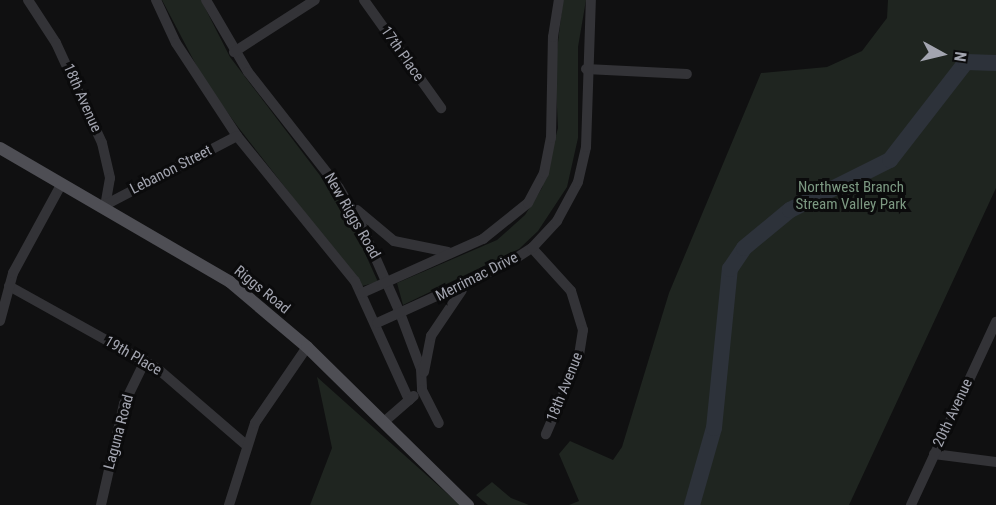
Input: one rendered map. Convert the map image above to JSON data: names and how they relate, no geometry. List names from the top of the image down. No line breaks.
{"streets":{"main road":["Riggs Road"],"street":["17th Place","18th Avenue","Lebanon Street","New Riggs Road","Merrimac Drive","19th Place","20th Avenue","Laguna Road"]},"crossings":[["18th Avenue","Lebanon Street"],["18th Avenue","Merrimac Drive"],["18th Avenue","Riggs Road"],["Lebanon Street","New Riggs Road"],["Lebanon Street","Riggs Road"],["New Riggs Road","Merrimac Drive"],["19th Place","Laguna Road"]],"parks":["Northwest Branch Stream Valley Park"],"north":"right"}
